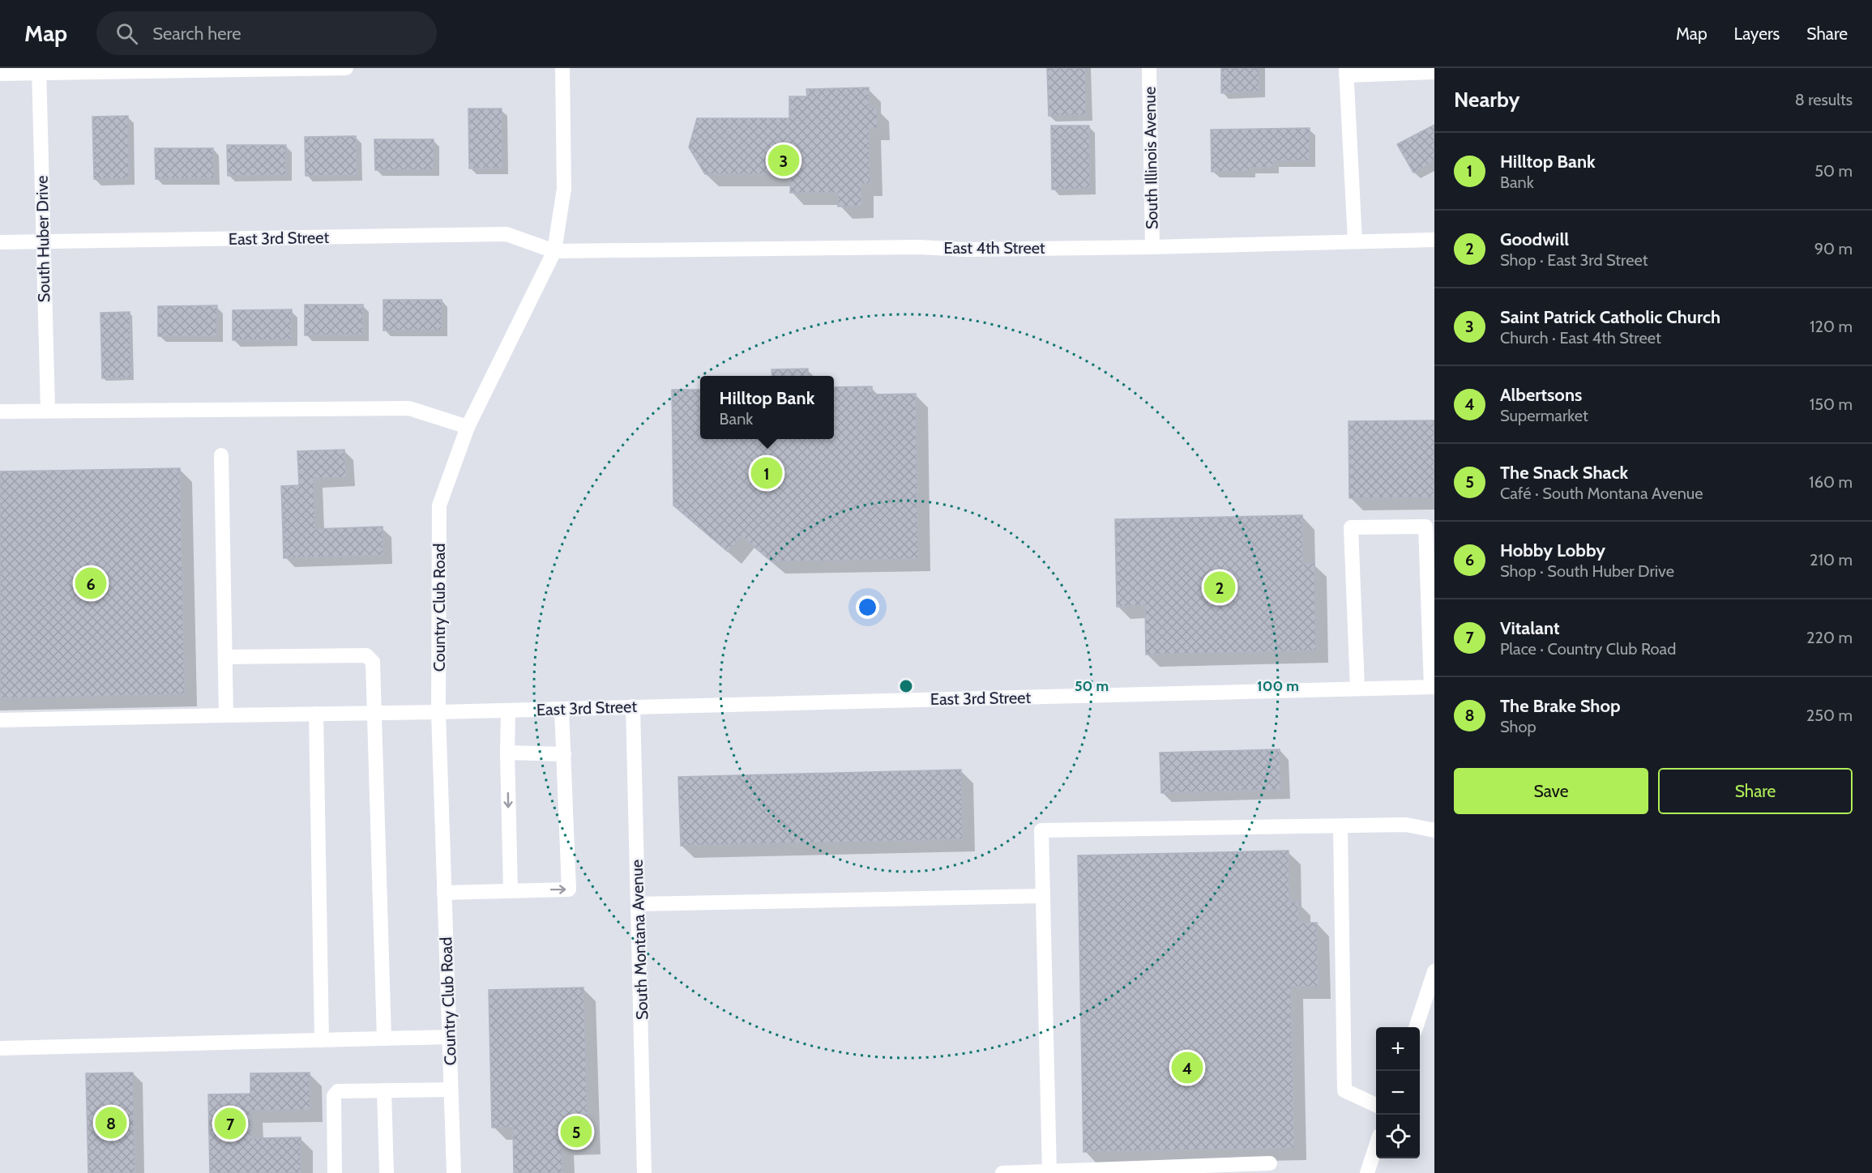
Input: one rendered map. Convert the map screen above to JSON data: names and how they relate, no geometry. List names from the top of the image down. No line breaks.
{"streets":{"street":["South Illinois Avenue","East 3rd Street","South Huber Drive","East 4th Street","Country Club Road","South Montana Avenue"]},"crossings":[["South Illinois Avenue","East 4th Street"],["East 3rd Street","South Huber Drive"],["East 3rd Street","East 4th Street"],["East 3rd Street","Country Club Road"],["East 3rd Street","South Montana Avenue"],["East 4th Street","Country Club Road"]],"page":{"header":"Map","search":"Search here","nav":["Map","Layers","Share"],"heading":["Nearby","8 results"],"list":[{"mark":"1","name":"Hilltop Bank","note":"Bank","value":"50 m"},{"mark":"2","name":"Goodwill","note":"Shop · East 3rd Street","value":"90 m"},{"mark":"3","name":"Saint Patrick Catholic Church","note":"Church · East 4th Street","value":"120 m"},{"mark":"4","name":"Albertsons","note":"Supermarket","value":"150 m"},{"mark":"5","name":"The Snack Shack","note":"Café · South Montana Avenue","value":"160 m"},{"mark":"6","name":"Hobby Lobby","note":"Shop · South Huber Drive","value":"210 m"},{"mark":"7","name":"Vitalant","note":"Place · Country Club Road","value":"220 m"},{"mark":"8","name":"The Brake Shop","note":"Shop","value":"250 m"}],"pins":["3","1","6","2","4","8","7","5"],"popup":["Hilltop Bank","Bank"],"buttons":["Save","Share"],"map_buttons":["+","−"]},"rings":["50 m","100 m"]}
